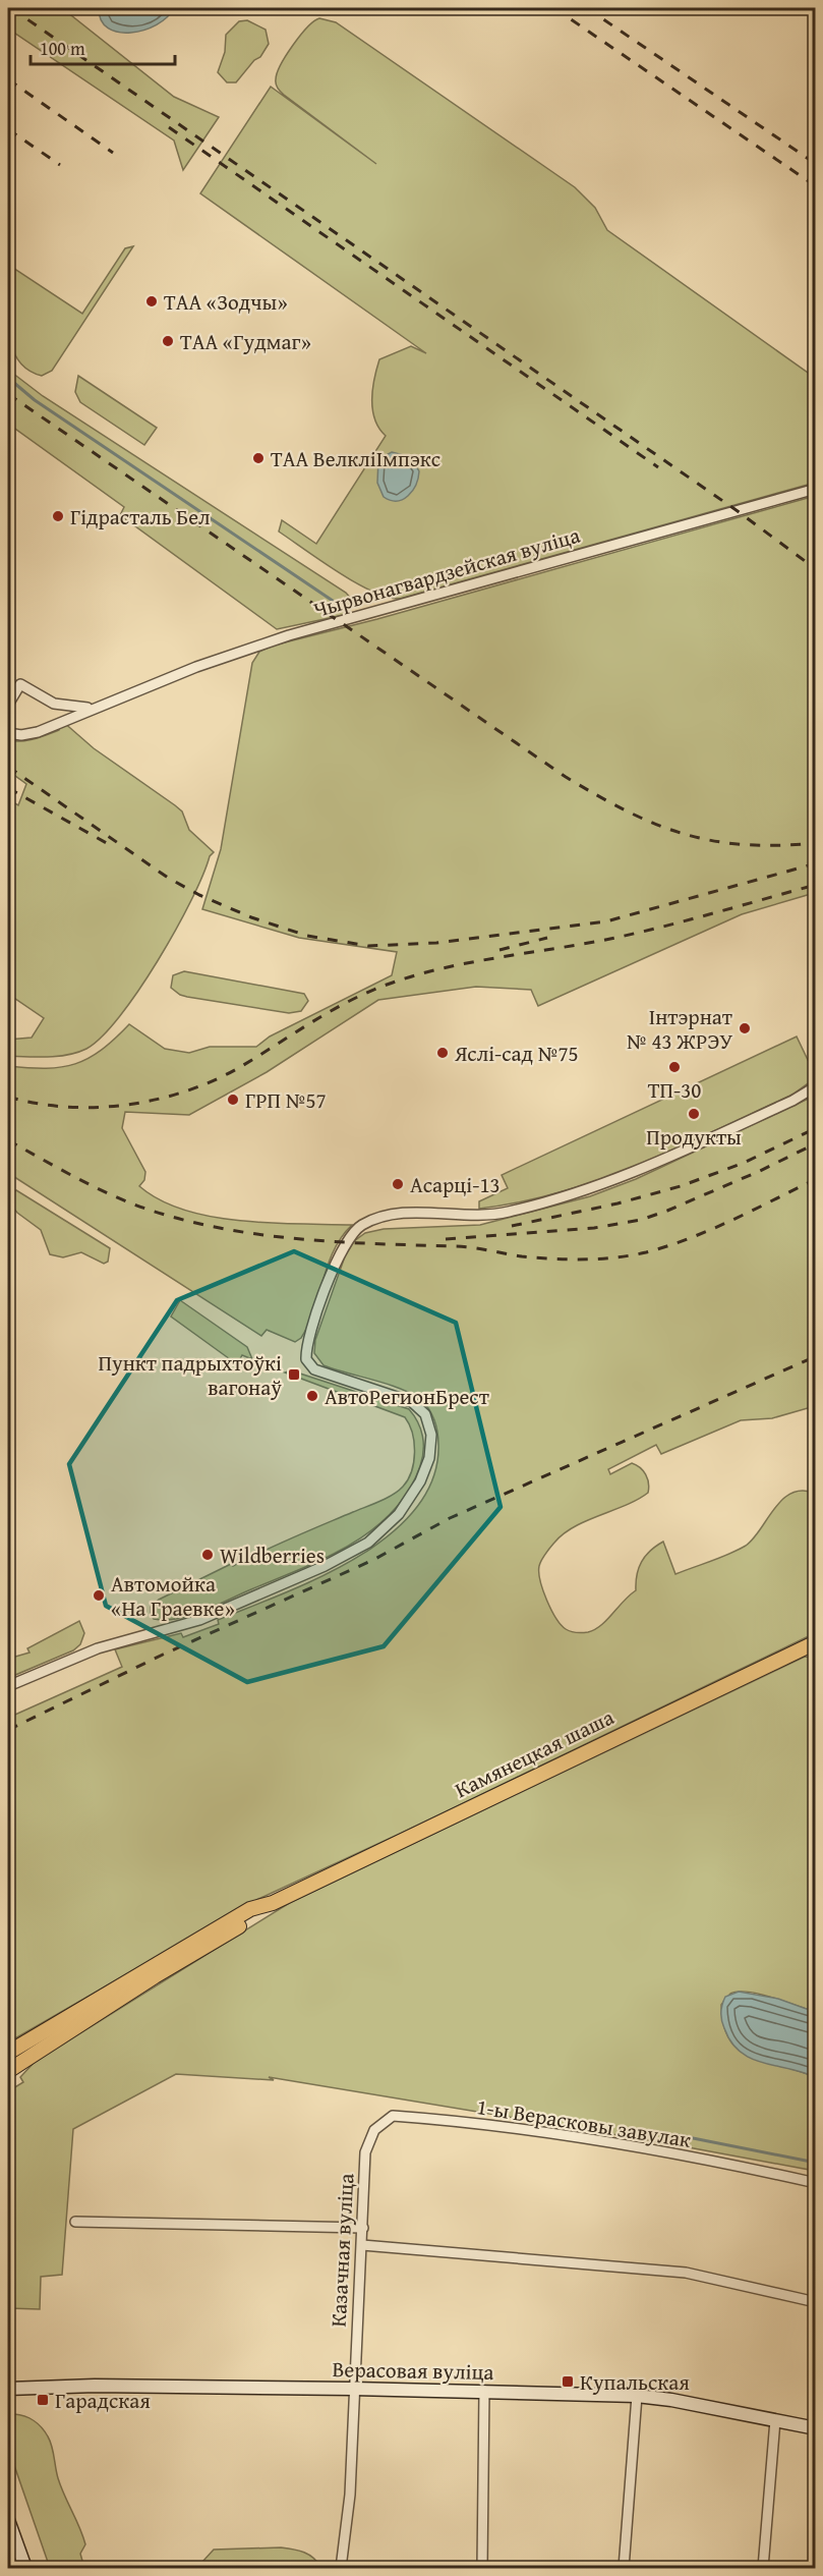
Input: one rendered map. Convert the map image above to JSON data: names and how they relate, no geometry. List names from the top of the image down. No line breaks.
{"streets":{"main road":["Камянецкая шаша"],"street":["Чырвонагвардзейская вуліца","1-ы Верасковы завулак","Казачная вуліца","Верасовая вуліца"]},"crossings":[["1-ы Верасковы завулак","Казачная вуліца"],["Казачная вуліца","Верасовая вуліца"]],"places":{"other":["ТАА «Зодчы»","ТАА «Гудмаг»","ТАА ВелкліІмпэкс","Гідрасталь Бел","Інтэрнат № 43 ЖРЭУ","Яслі-сад №75","ТП-30","ГРП №57","Продукты","Асарці-13","АвтоРегионБрест","Wildberries","Автомойка «На Граевке»"],"transit":["Пункт падрыхтоўкі вагонаў","Купальская","Гарадская"]},"scale_bar":"100 m"}
